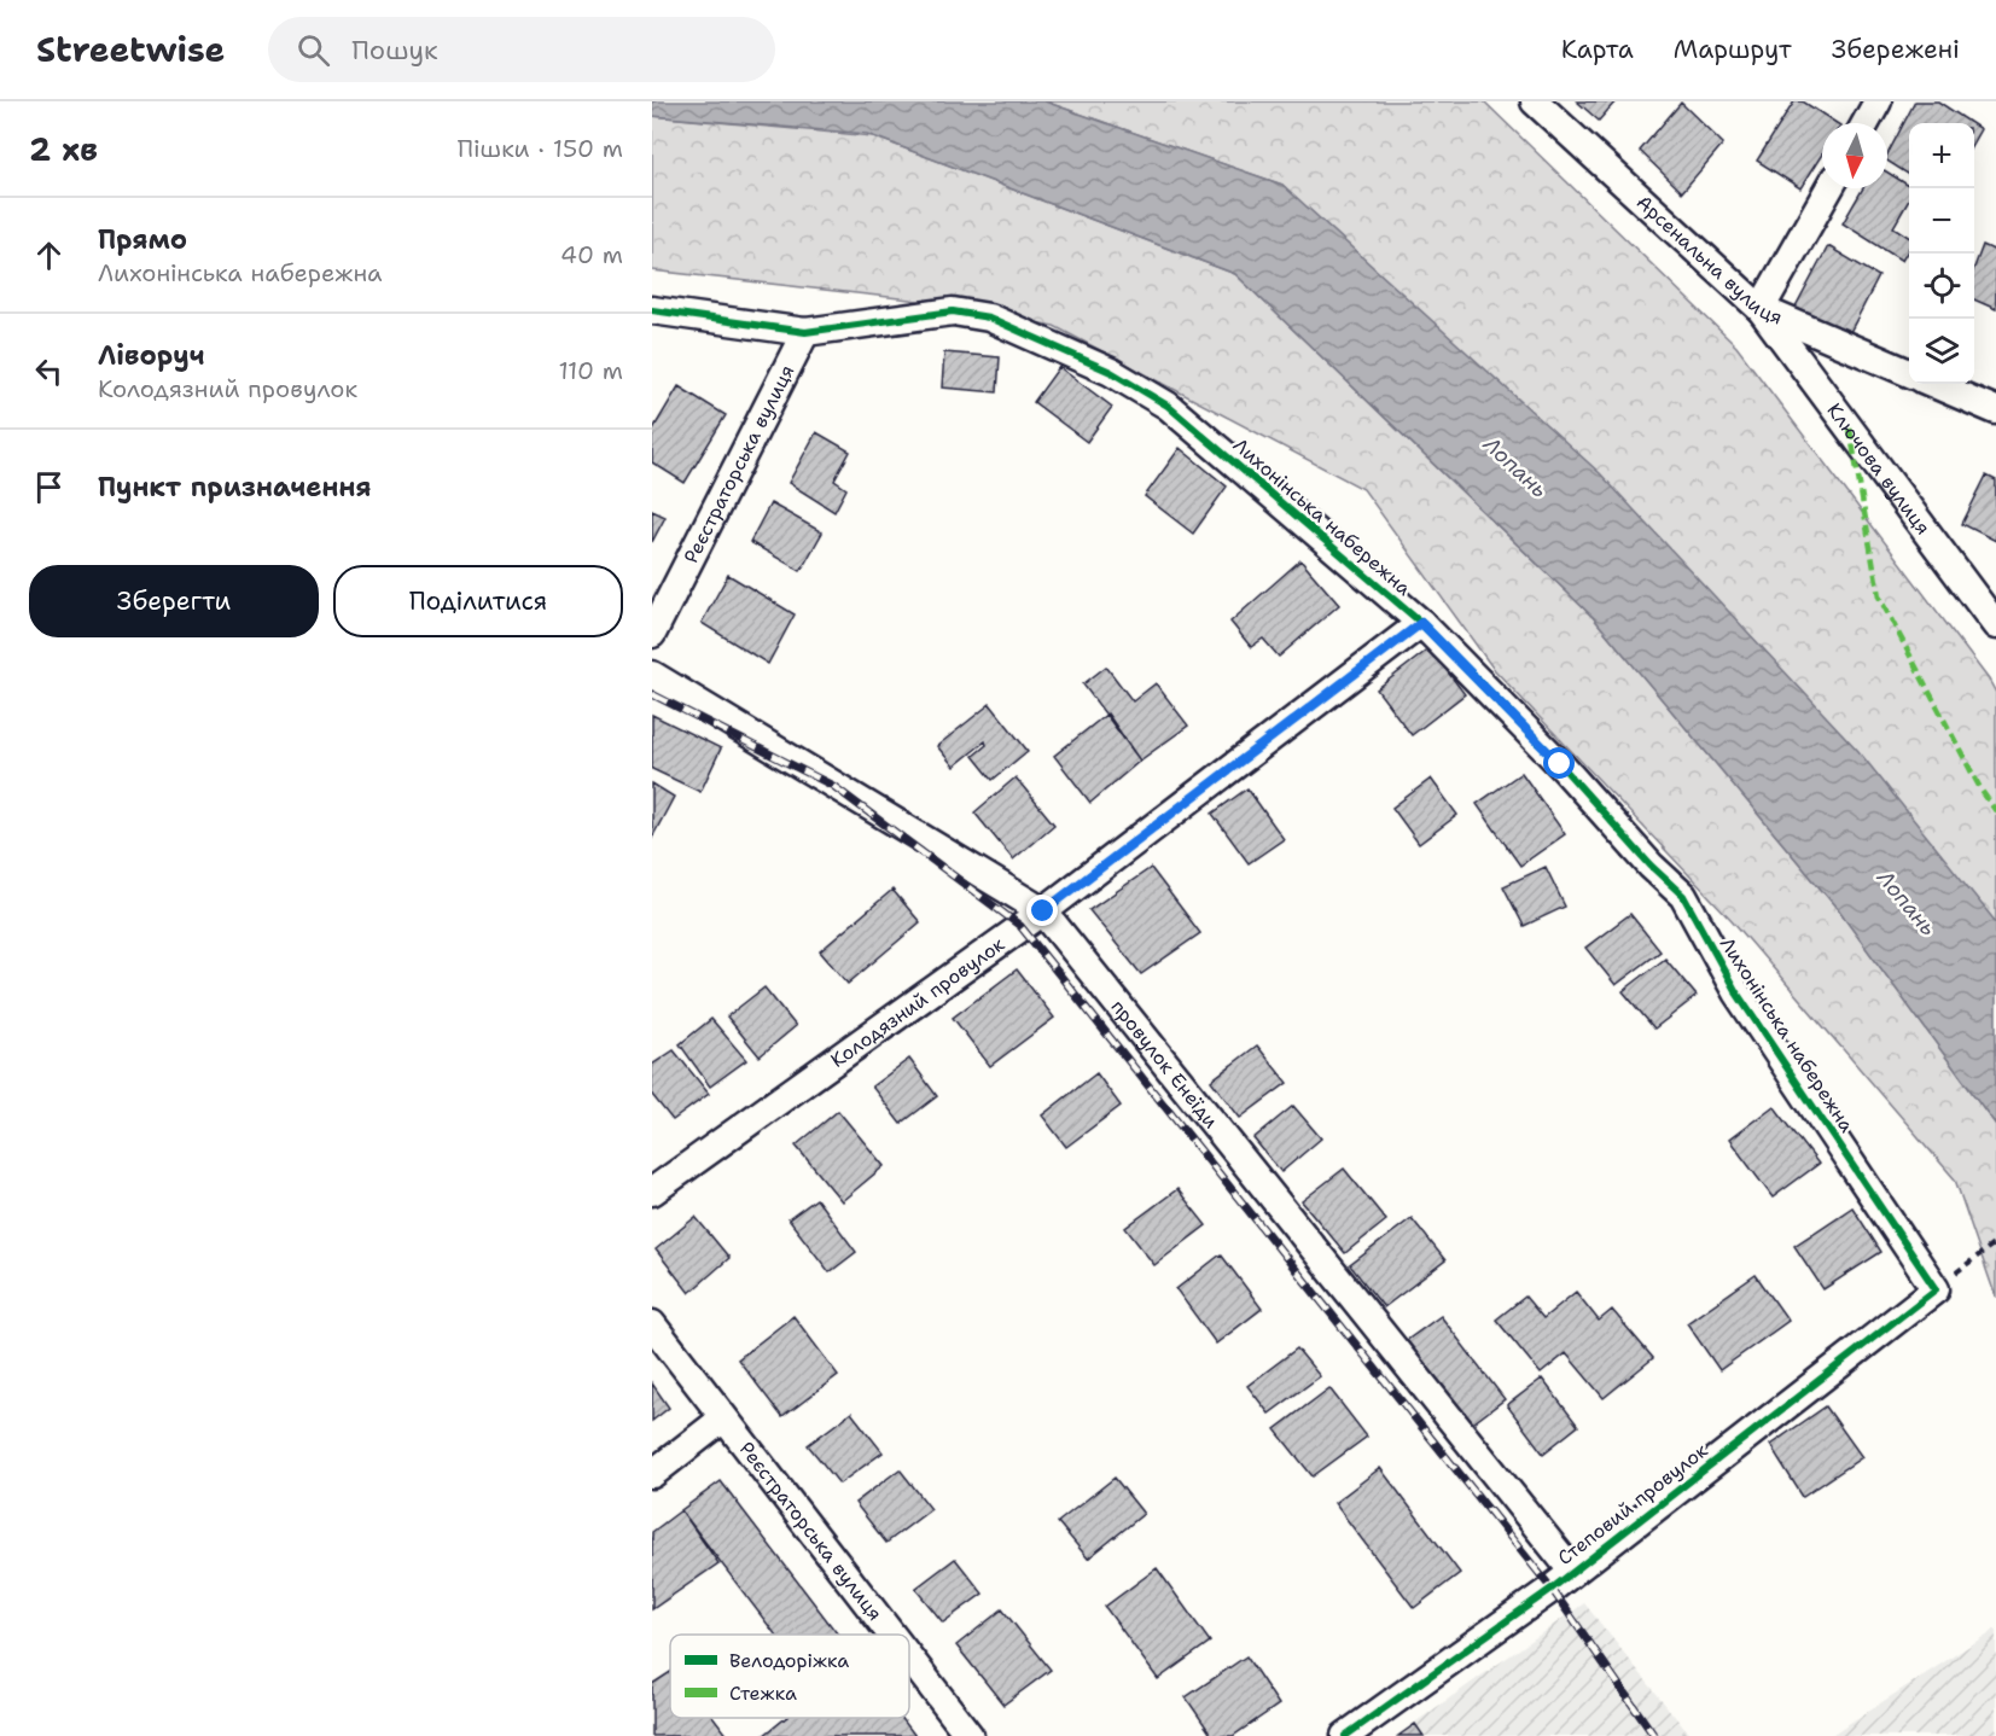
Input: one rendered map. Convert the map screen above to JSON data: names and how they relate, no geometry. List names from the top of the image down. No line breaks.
{"streets":{"street":["Арсенальна вулиця","Реєстраторська вулиця","Ключова вулиця","Лихонінська набережна","Колодязний провулок","провулок Енеїди","Степовий провулок"]},"crossings":[["Арсенальна вулиця","Ключова вулиця"],["Реєстраторська вулиця","Лихонінська набережна"],["Лихонінська набережна","Колодязний провулок"],["Лихонінська набережна","Степовий провулок"],["Колодязний провулок","провулок Енеїди"],["провулок Енеїди","Степовий провулок"]],"water":["Лопань"],"legend":["Велодоріжка","Стежка"],"north":"bottom","page":{"header":"Streetwise","search":"Пошук","nav":["Карта","Маршрут","Збережені"],"heading":["2 хв","Пішки · 150 m"],"map_buttons":["+","−"],"list":[["Прямо","Лихонінська набережна","40 m"],["Ліворуч","Колодязний провулок","110 m"],"Пункт призначення"],"buttons":["Зберегти","Поділитися"]}}
